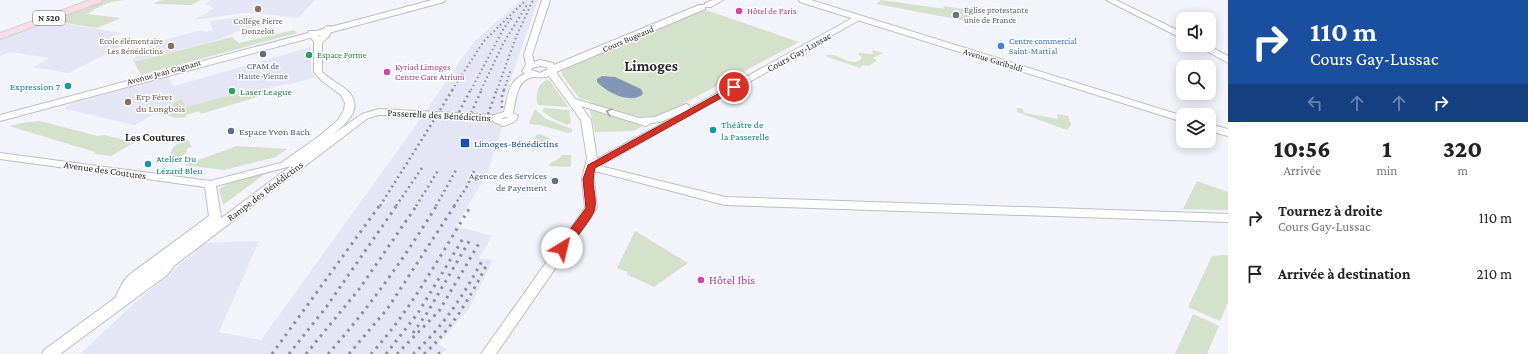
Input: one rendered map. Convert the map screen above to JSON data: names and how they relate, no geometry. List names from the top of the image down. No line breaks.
{"streets":{"main road":["N 520","Avenue Garibaldi","Avenue Jean Gagnant"],"street":["Cours Bugeaud","Cours Gay-Lussac","Passerelle des Bénédictins","Avenue des Coutures","Rampe des Bénédictins"]},"crossings":[["Cours Gay-Lussac","Avenue Garibaldi"],["Avenue Jean Gagnant","Avenue des Coutures"],["Passerelle des Bénédictins","Rampe des Bénédictins"]],"districts":["Limoges","Les Coutures"],"places":{"other":["Collège Pierre Donzelot","Hôtel de Paris","Église protestante unie de France","École élémentaire Les Bénédictins","Centre commercial Saint-Martial","CPAM de Haute-Vienne","Espace Forme","Kyriad Limoges Centre Gare Atrium","Expression 7","Laser League","Erp Féret du Longbois","Théâtre de la Passerelle","Espace Yvon Bach","Atelier Du Lézard Bleu","Agence des Services de Payement","Hôtel Ibis"],"transit":["Limoges-Bénédictins"]},"page":{"turn":["110 m","Cours Gay-Lussac"],"eta":["10:56","Arrivée","1","min","320","m"],"list":[{"name":"Tournez à droite","note":"Cours Gay-Lussac","value":"110 m"},{"name":"Arrivée à destination","value":"210 m"}]}}
